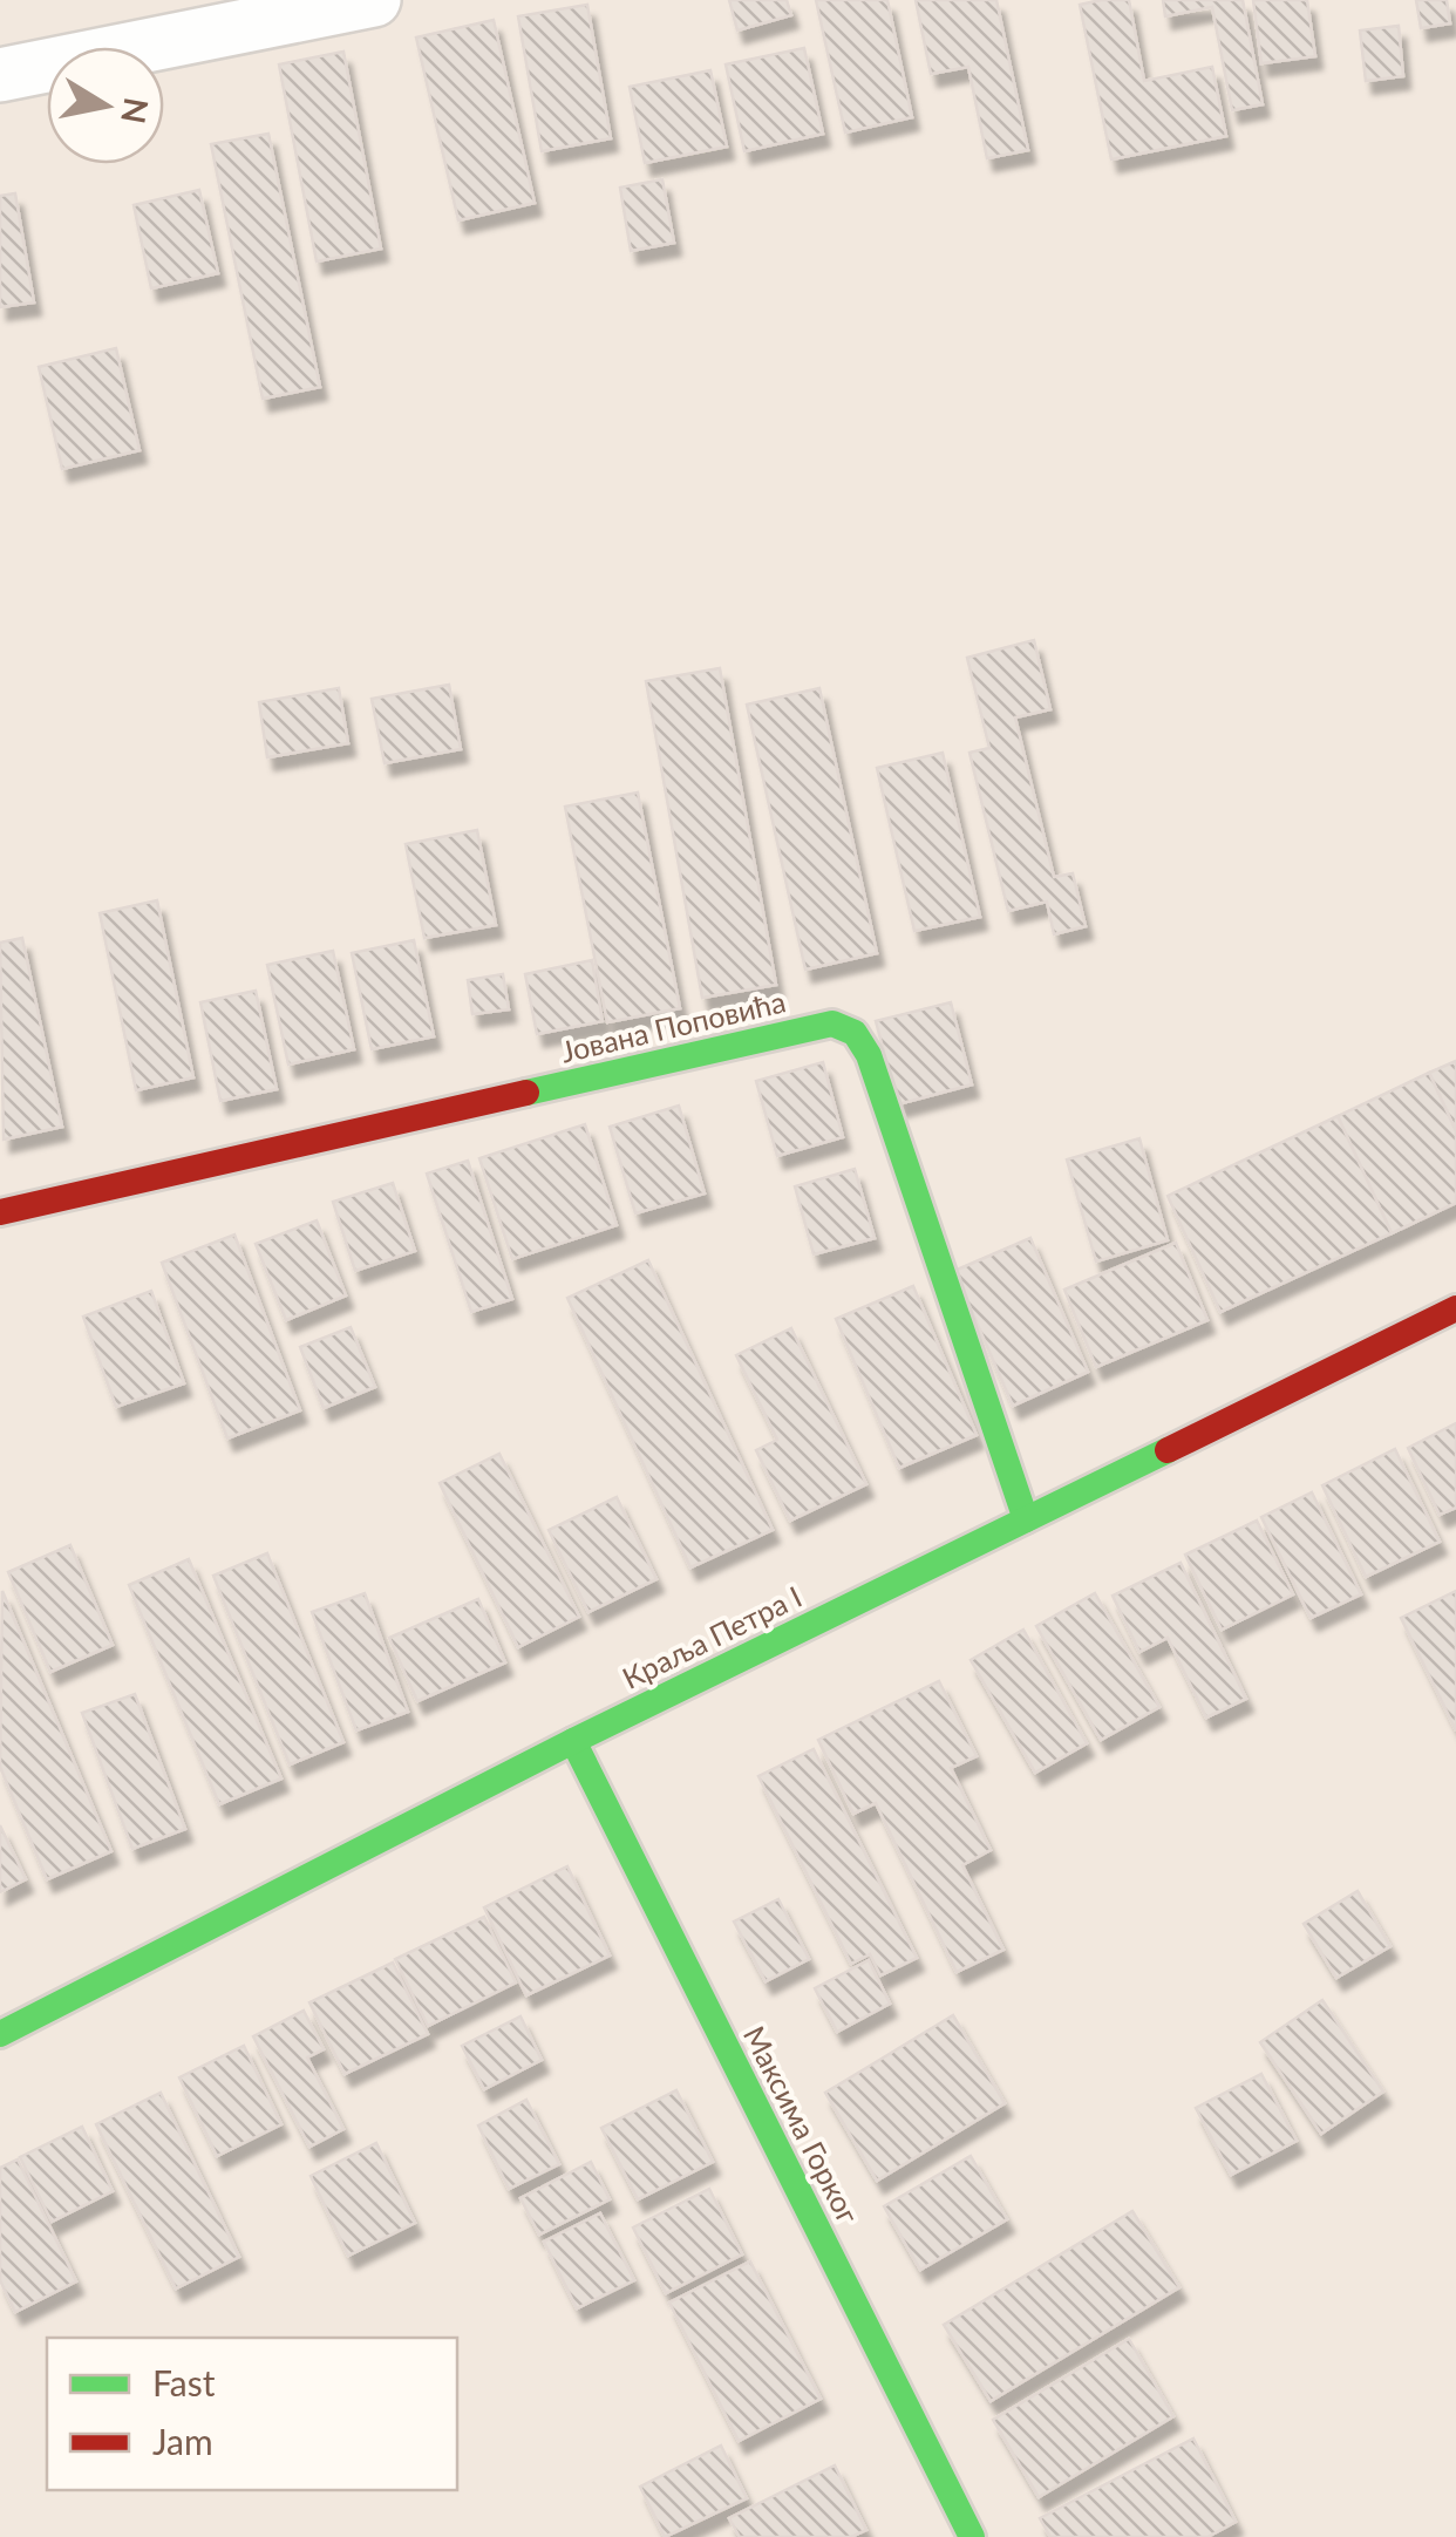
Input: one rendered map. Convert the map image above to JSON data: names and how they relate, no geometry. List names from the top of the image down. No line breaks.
{"streets":{"street":["Јована Поповића","Краља Петра I","Максима Горког"]},"crossings":[["Јована Поповића","Краља Петра I"],["Краља Петра I","Максима Горког"]],"legend":["Fast","Jam"],"north":"right"}
